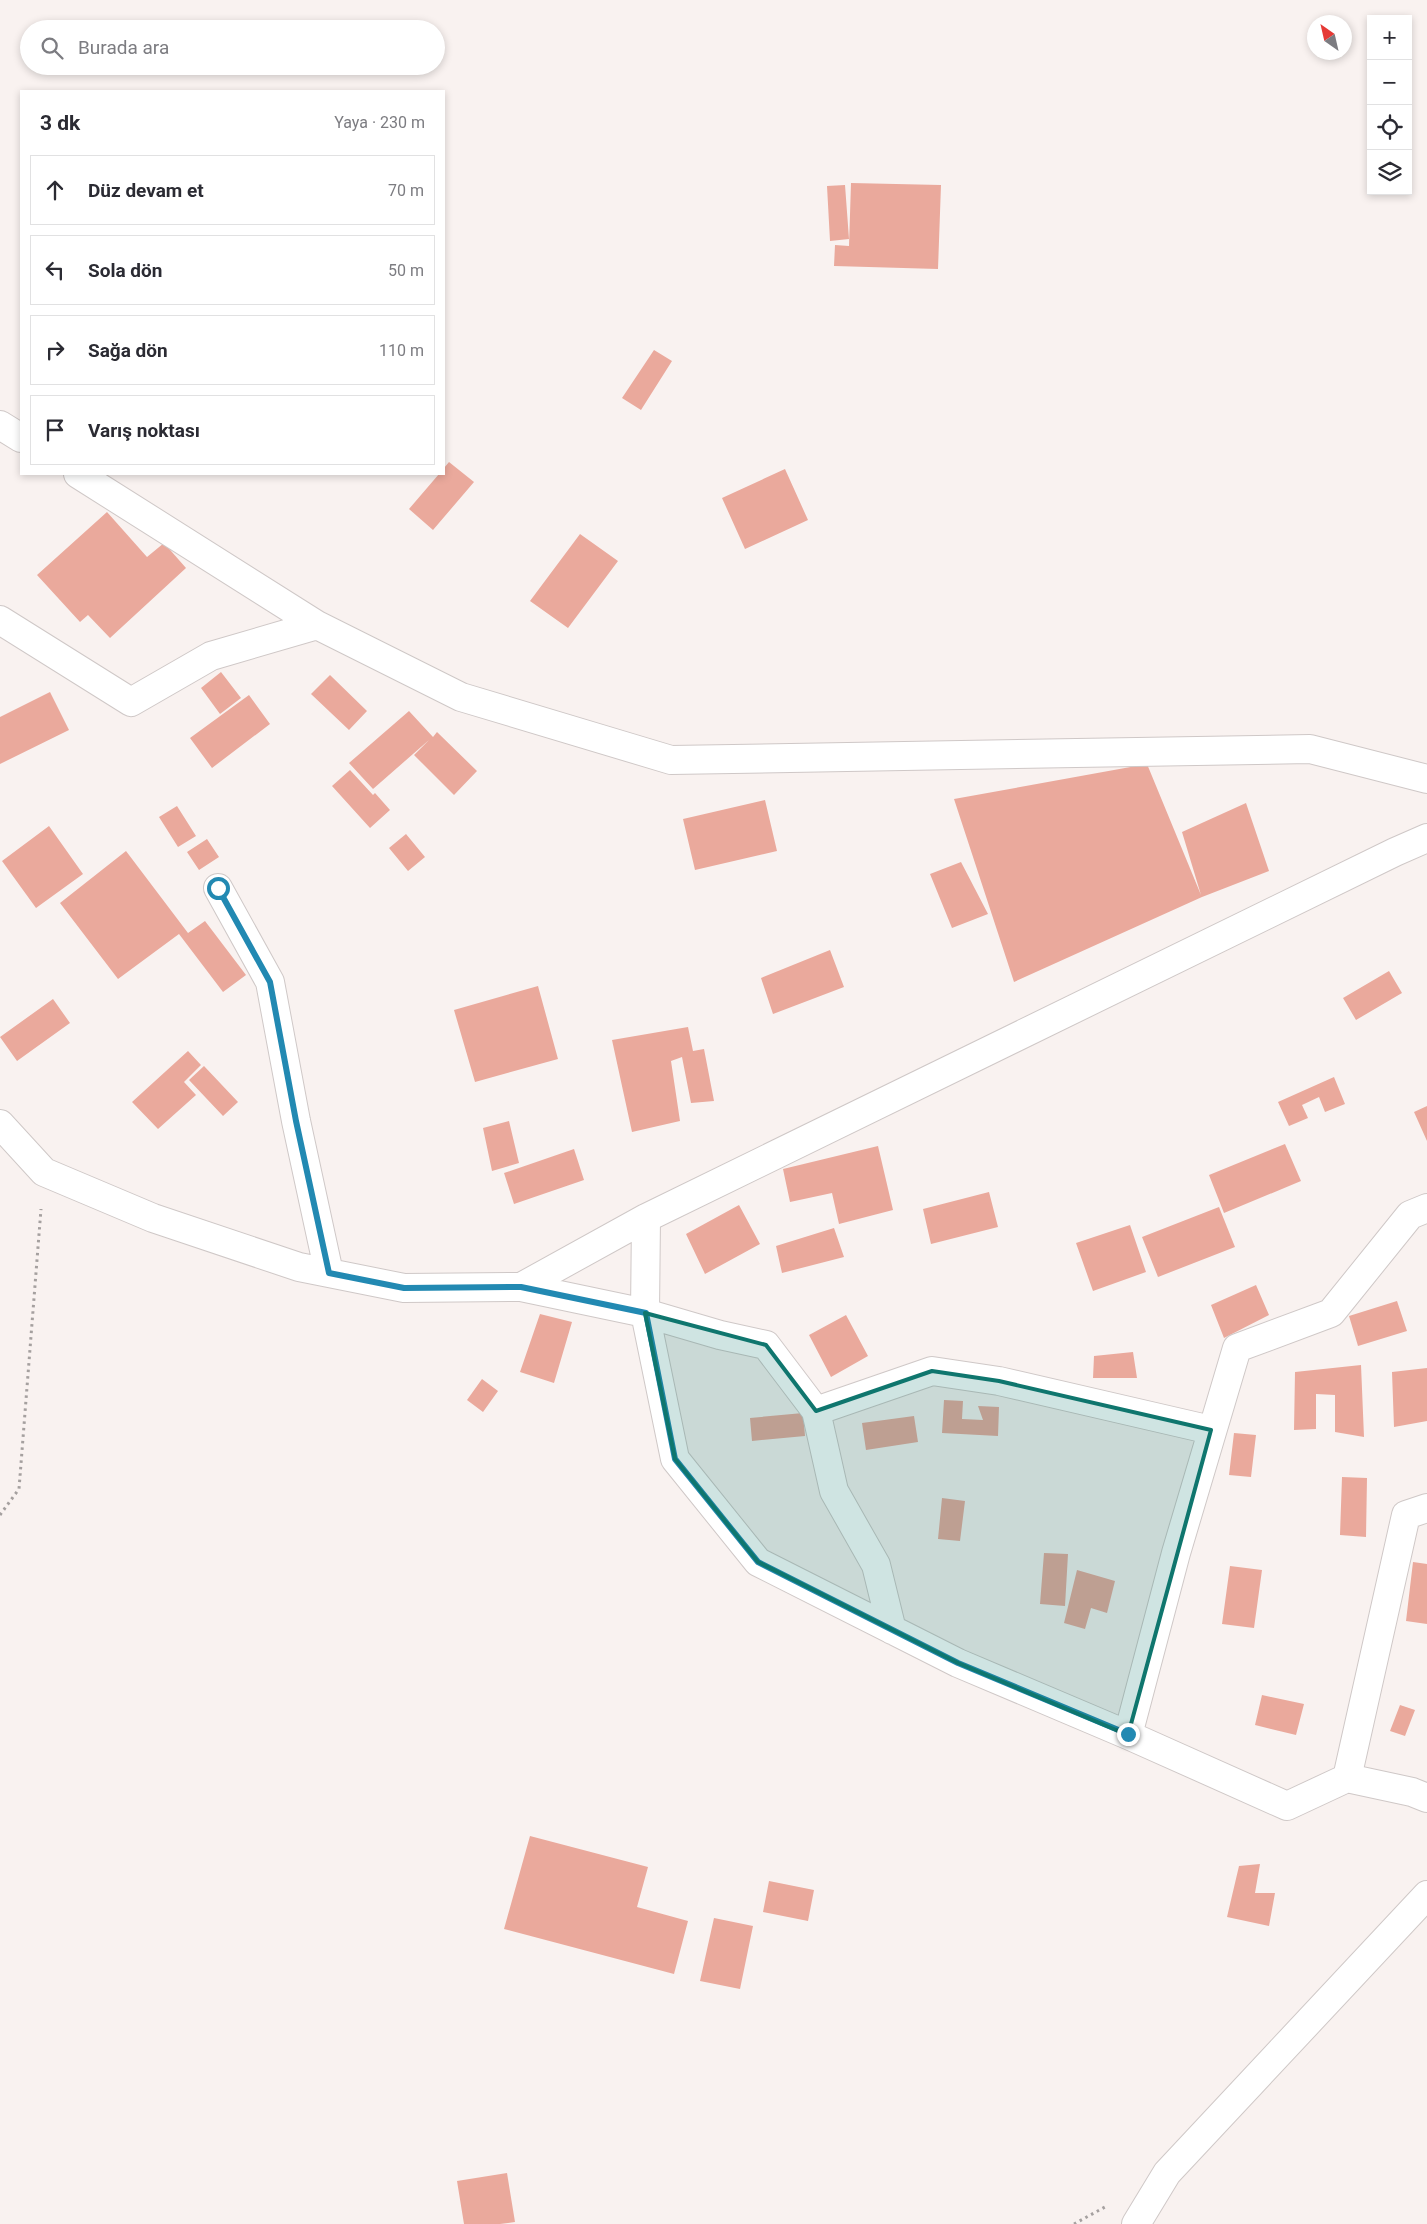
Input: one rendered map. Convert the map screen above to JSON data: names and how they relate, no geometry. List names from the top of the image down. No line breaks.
{"north":"top left","page":{"map_buttons":["+","−"],"search":"Burada ara","heading":["3 dk","Yaya · 230 m"],"list":[["Düz devam et","70 m"],["Sola dön","50 m"],["Sağa dön","110 m"],"Varış noktası"]}}
